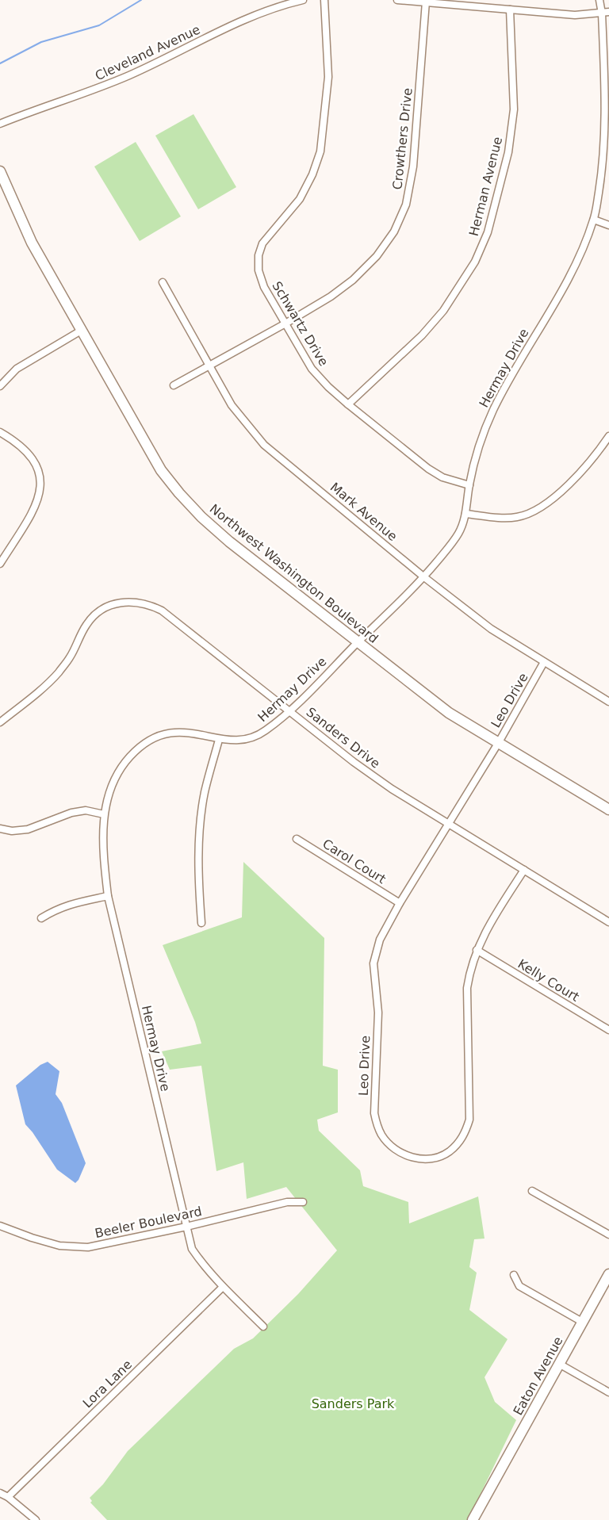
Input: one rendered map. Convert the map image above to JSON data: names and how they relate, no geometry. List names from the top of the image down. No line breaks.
{"streets":{"main road":["Northwest Washington Boulevard","Eaton Avenue"],"street":["Cleveland Avenue","Crowthers Drive","Herman Avenue","Schwartz Drive","Hermay Drive","Mark Avenue","Leo Drive","Sanders Drive","Carol Court","Kelly Court","Beeler Boulevard","Lora Lane"]},"crossings":[["Crowthers Drive","Schwartz Drive"],["Crowthers Drive","Mark Avenue"],["Herman Avenue","Schwartz Drive"],["Schwartz Drive","Hermay Drive"],["Hermay Drive","Mark Avenue"],["Hermay Drive","Northwest Washington Boulevard"],["Hermay Drive","Sanders Drive"],["Hermay Drive","Beeler Boulevard"],["Hermay Drive","Lora Lane"],["Mark Avenue","Leo Drive"],["Northwest Washington Boulevard","Leo Drive"],["Leo Drive","Sanders Drive"],["Leo Drive","Carol Court"],["Leo Drive","Kelly Court"]],"parks":["Sanders Park"]}
